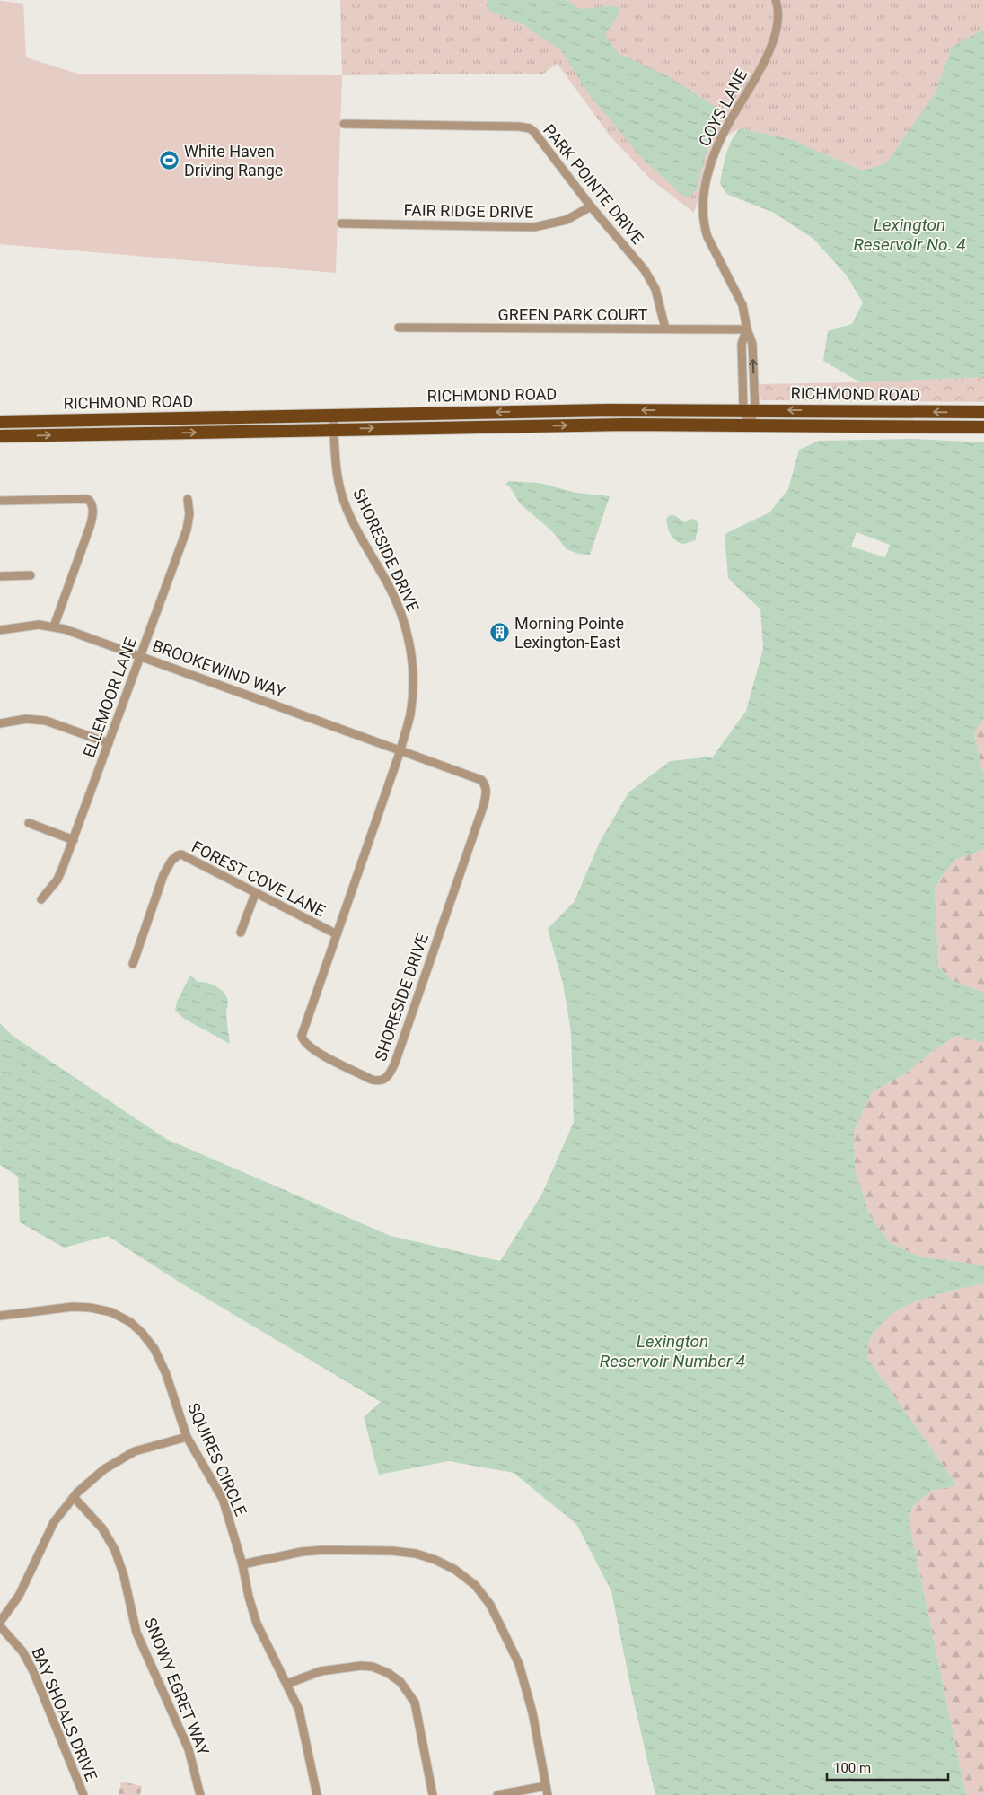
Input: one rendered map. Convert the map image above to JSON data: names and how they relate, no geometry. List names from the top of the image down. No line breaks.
{"streets":{"highway":["RICHMOND ROAD"],"street":["COYS LANE","PARK POINTE DRIVE","FAIR RIDGE DRIVE","GREEN PARK COURT","SHORESIDE DRIVE","BROOKEWIND WAY","ELLEMOOR LANE","FOREST COVE LANE","SQUIRES CIRCLE","SNOWY EGRET WAY","BAY SHOALS DRIVE"]},"crossings":[["COYS LANE","GREEN PARK COURT"],["COYS LANE","RICHMOND ROAD"],["PARK POINTE DRIVE","FAIR RIDGE DRIVE"],["PARK POINTE DRIVE","GREEN PARK COURT"],["RICHMOND ROAD","SHORESIDE DRIVE"],["SHORESIDE DRIVE","BROOKEWIND WAY"],["SHORESIDE DRIVE","FOREST COVE LANE"],["BROOKEWIND WAY","ELLEMOOR LANE"]],"water":["Lexington Reservoir No. 4","Lexington Reservoir Number 4"],"places":{"sports":["White Haven Driving Range"],"building":["Morning Pointe Lexington-East"]},"scale_bar":"100 m"}
